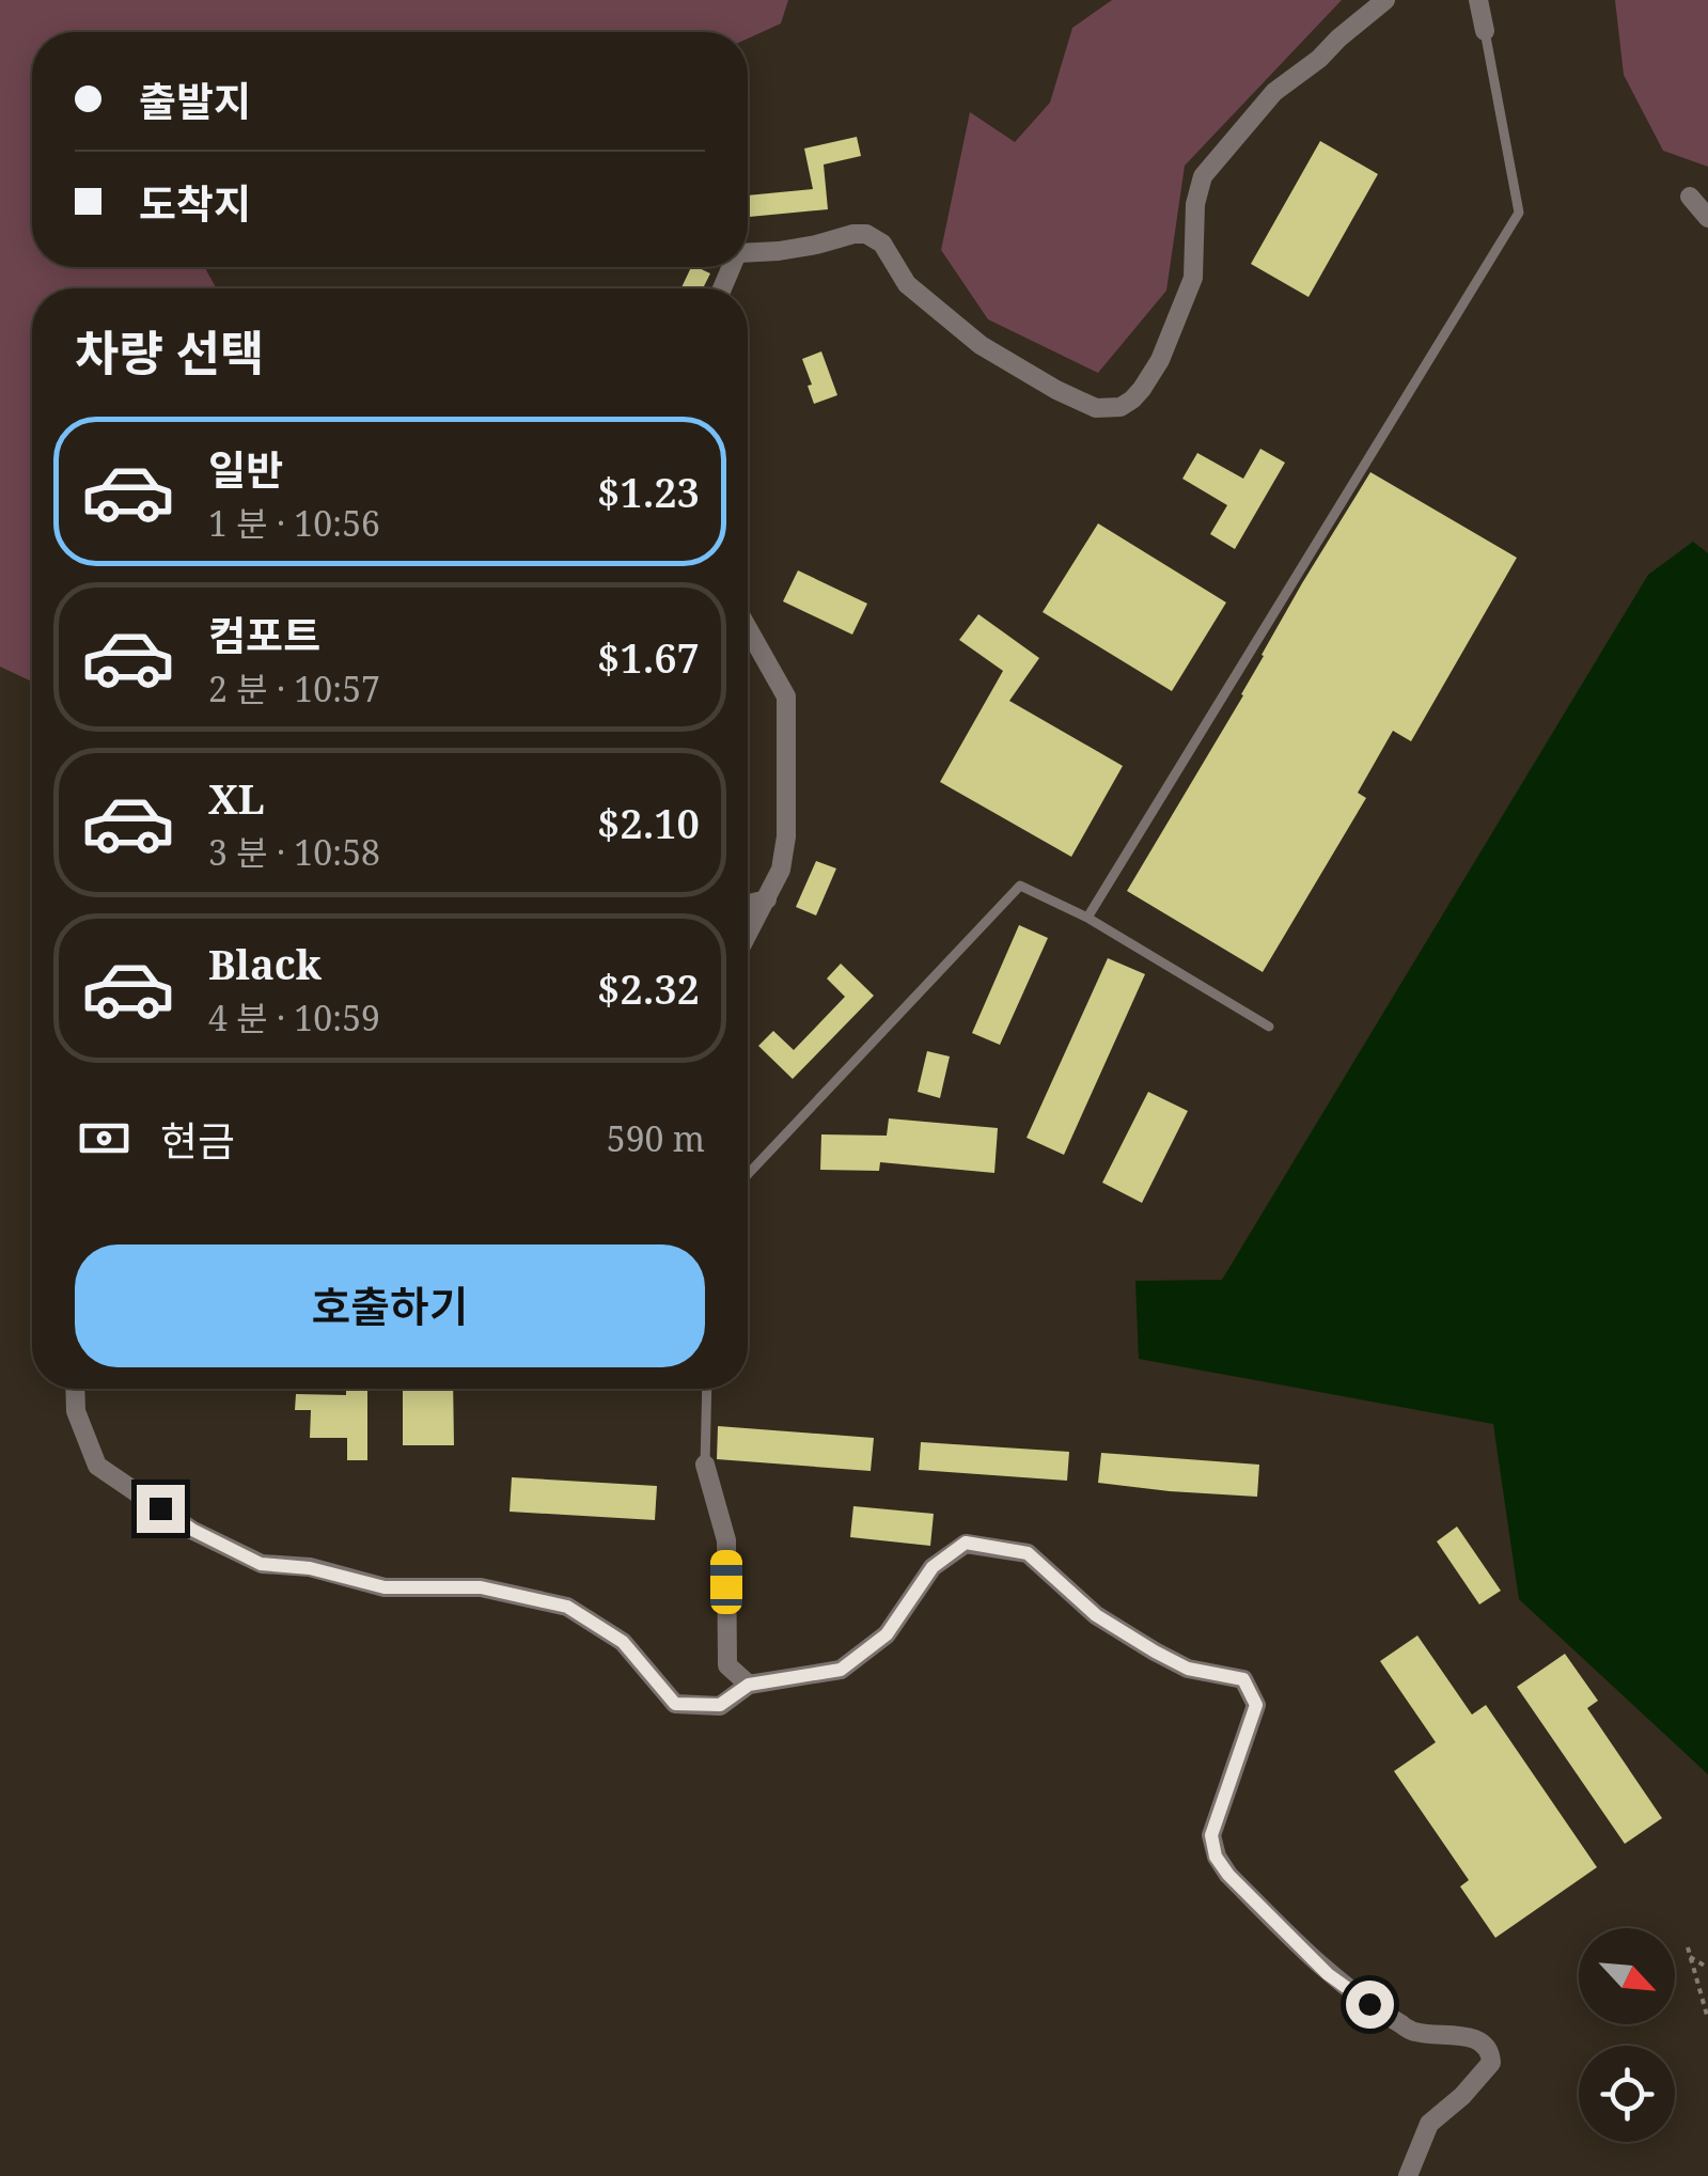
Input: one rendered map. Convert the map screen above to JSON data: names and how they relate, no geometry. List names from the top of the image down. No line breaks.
{"north":"bottom right","page":{"banner":["출발지","도착지"],"heading":"차량 선택","list":[{"name":"일반","note":"1 분 · 10:56","value":"$1.23"},{"name":"컴포트","note":"2 분 · 10:57","value":"$1.67"},{"name":"XL","note":"3 분 · 10:58","value":"$2.10"},{"name":"Black","note":"4 분 · 10:59","value":"$2.32"}],"pay":["현금","590 m"],"buttons":"호출하기"}}
